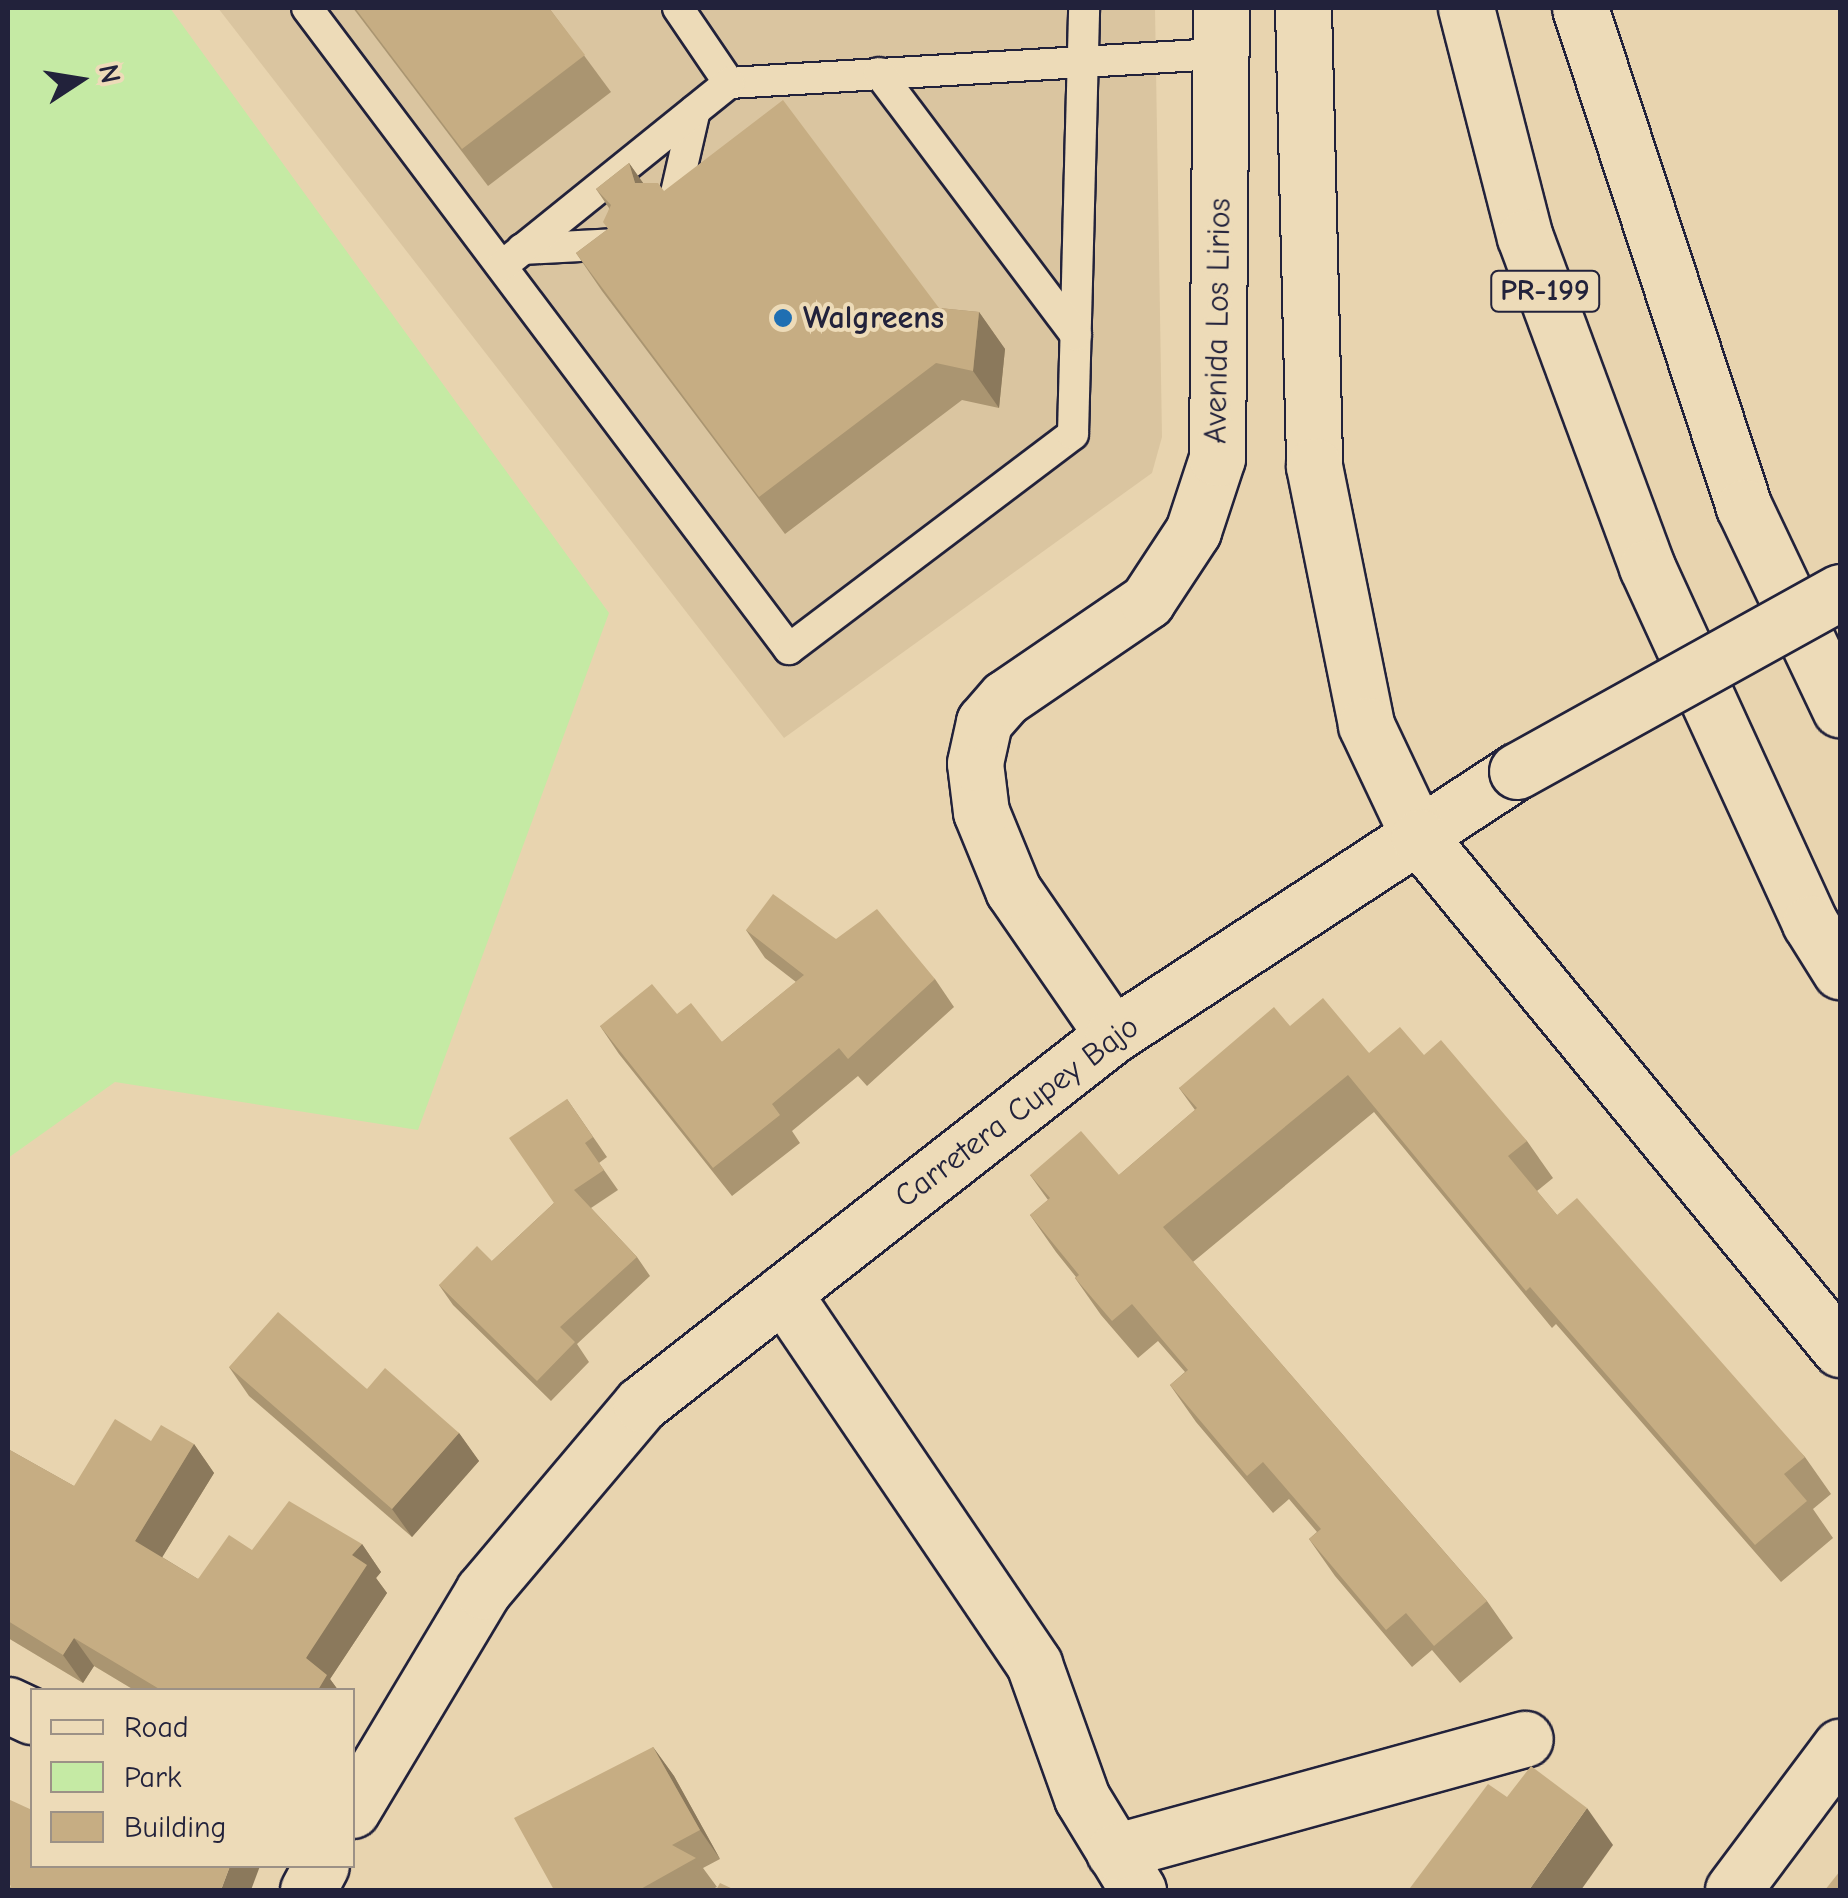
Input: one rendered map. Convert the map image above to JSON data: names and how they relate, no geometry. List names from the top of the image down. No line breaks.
{"streets":{"street":["PR-199","Avenida Los Lirios","Carretera Cupey Bajo"]},"crossings":[["Avenida Los Lirios","Carretera Cupey Bajo"]],"places":["Walgreens"],"legend":["Road","Park","Building"],"north":"right"}
